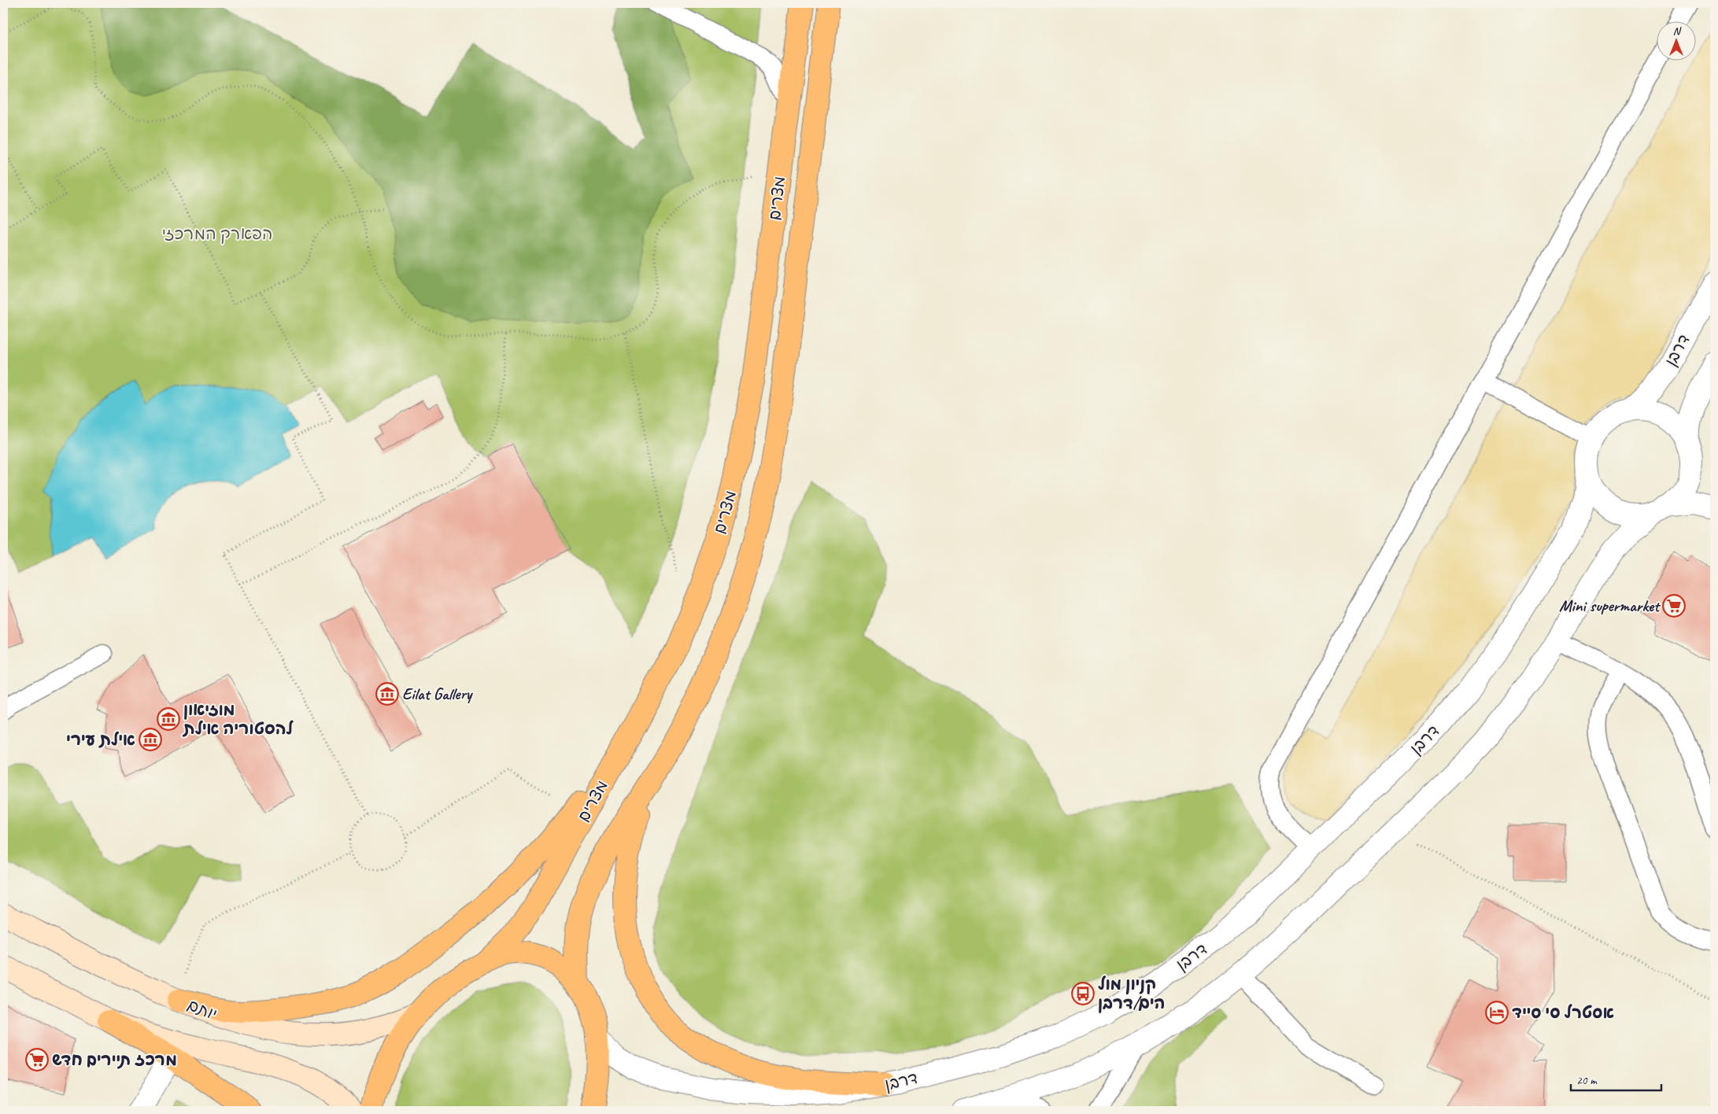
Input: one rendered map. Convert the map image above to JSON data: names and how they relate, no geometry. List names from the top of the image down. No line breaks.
{"streets":{"highway":["מצרים"],"main road":["יותם"],"street":["דרבן"]},"parks":["הפארק המרכזי"],"places":{"supermarket":["Mini supermarket","מרכז תיירים חדש"],"museum":["Eilat Gallery","מוזיאון להסטוריה אילת","אילת עירי"],"bus stop":["קניון מול הים/דרבן"],"hotel":["אסטרל סי סייד"]},"scale_bar":"20 m","north":"top"}
